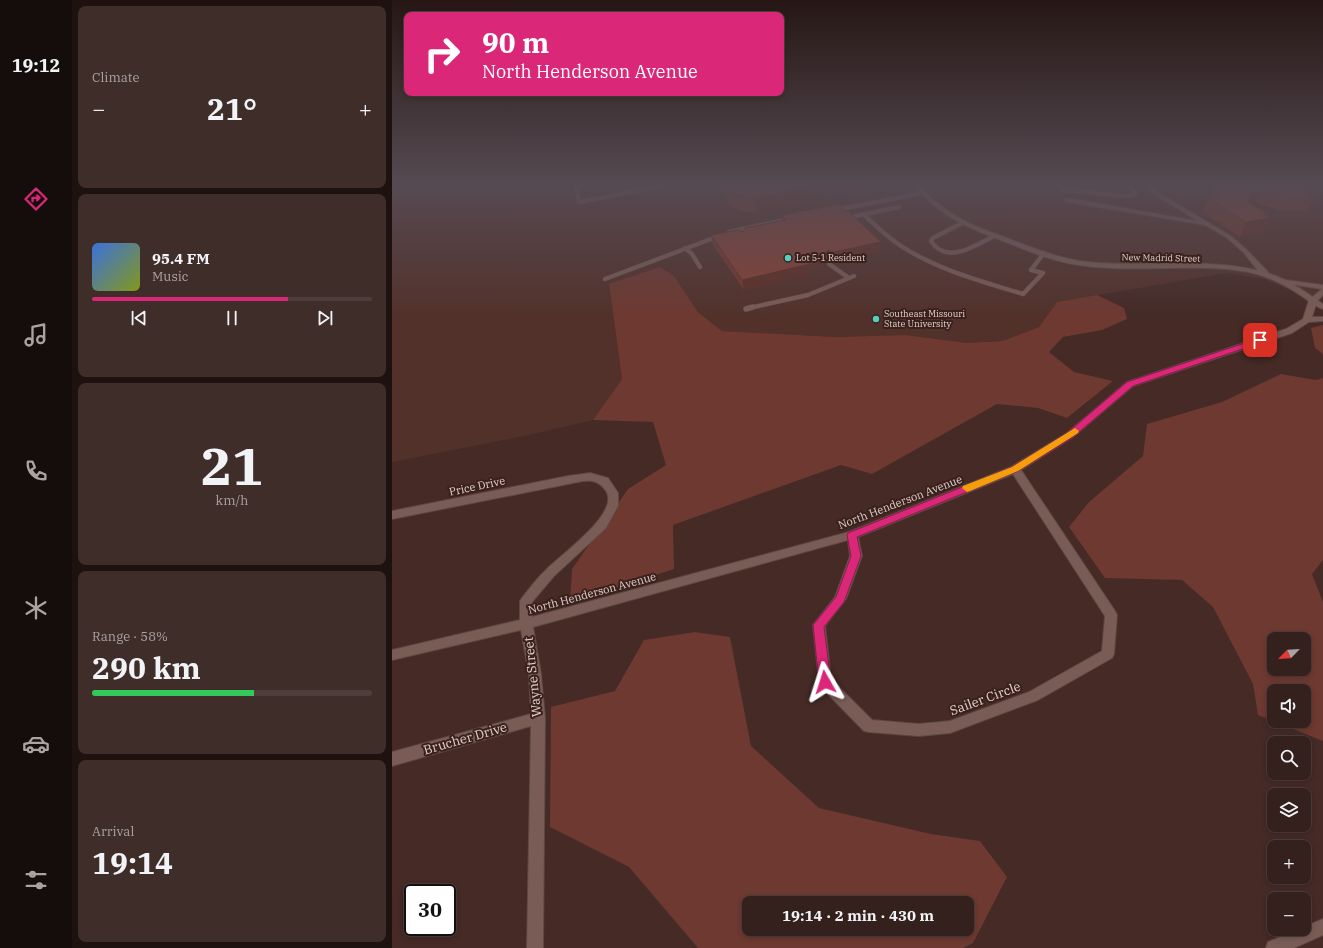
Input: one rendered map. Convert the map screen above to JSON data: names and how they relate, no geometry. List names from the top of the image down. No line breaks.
{"streets":{"street":["New Madrid Street","Price Drive","North Henderson Avenue","Wayne Street","Sailer Circle","Brucher Drive"]},"crossings":[["Price Drive","Wayne Street"],["North Henderson Avenue","Wayne Street"],["North Henderson Avenue","Sailer Circle"],["Wayne Street","Brucher Drive"]],"places":["Lot 5-1 Resident","Southeast Missouri State University"],"north":"bottom left","page":{"tabs":"19:12","tile":["Climate",["21","km/h"],["Range · 58%","290 km"],["Arrival","19:14"]],"turn":["90 m","North Henderson Avenue"],"heat":["−","21°","+"],"song":["95.4 FM","Music"],"map_buttons":["+","−"],"limit":"30","trip":"19:14 · 2 min · 430 m"}}
